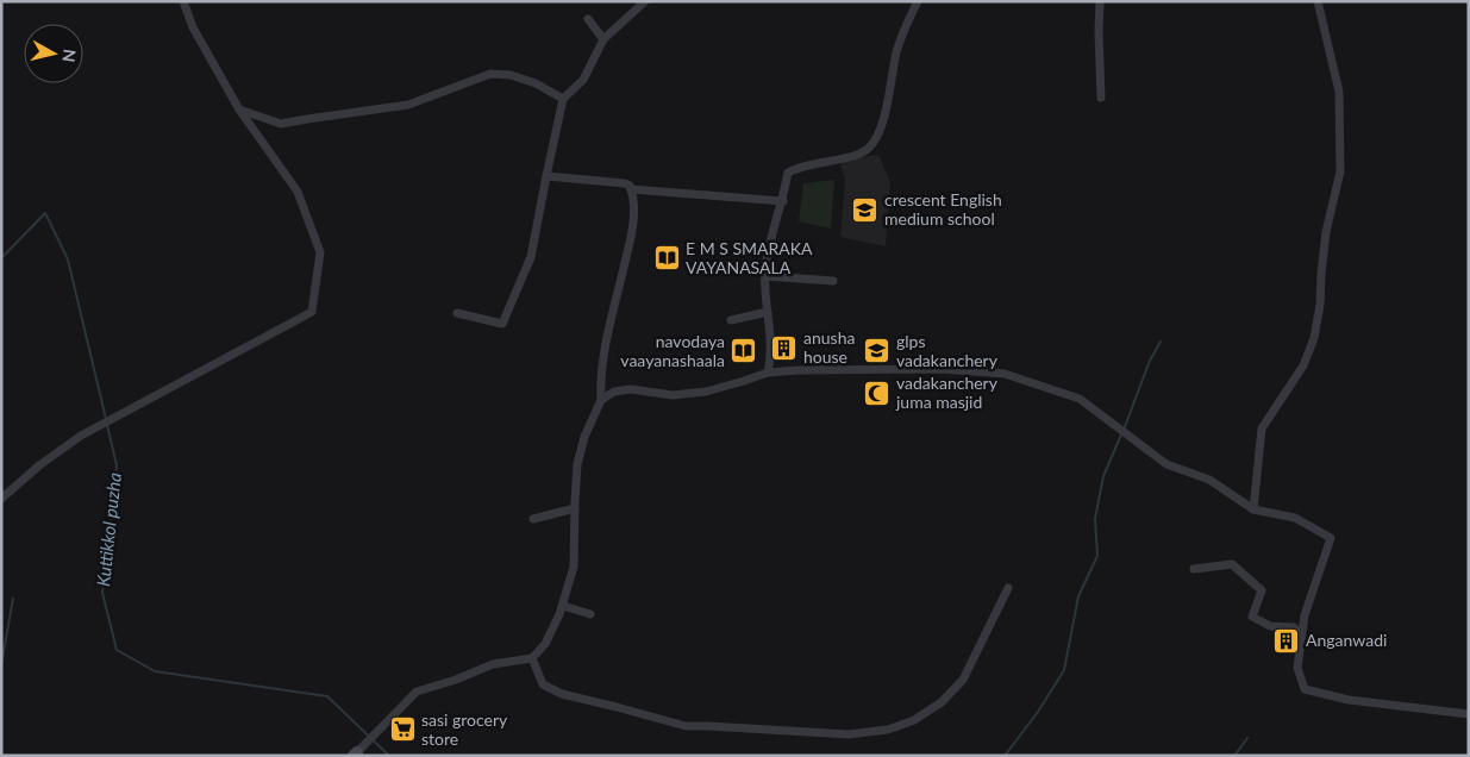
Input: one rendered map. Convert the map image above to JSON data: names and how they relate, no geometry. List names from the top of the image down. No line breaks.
{"water":["Kuttikkol puzha"],"places":{"school or university":["crescent English medium school","glps vadakanchery"],"library":["E M S SMARAKA VAYANASALA","navodaya vaayanashaala"],"building":["anusha house","Anganwadi"],"mosque":["vadakanchery juma masjid"],"supermarket":["sasi grocery store"]},"north":"right"}
